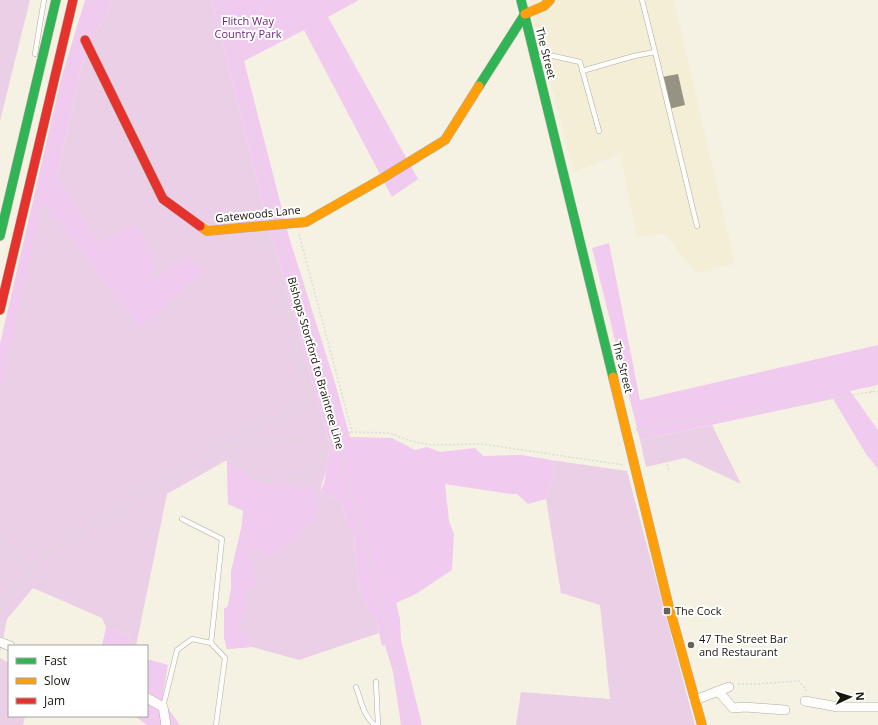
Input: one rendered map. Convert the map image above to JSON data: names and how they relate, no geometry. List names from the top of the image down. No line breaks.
{"streets":{"main road":["The Street","Gatewoods Lane"],"path":["Bishops Stortford to Braintree Line"]},"crossings":[["The Street","Gatewoods Lane"],["Gatewoods Lane","Bishops Stortford to Braintree Line"]],"parks":["Flitch Way Country Park"],"places":{"transit":["The Cock"],"other":["47 The Street Bar and Restaurant"]},"legend":["Fast","Slow","Jam"],"north":"right"}
